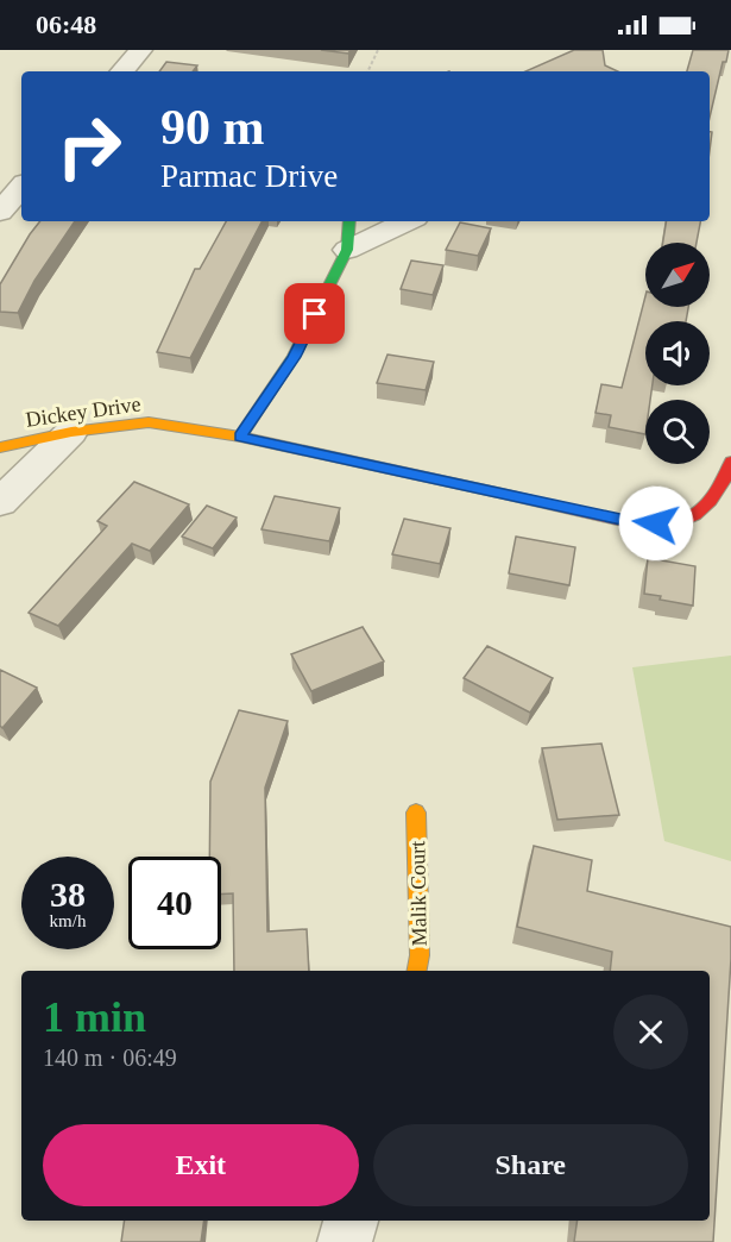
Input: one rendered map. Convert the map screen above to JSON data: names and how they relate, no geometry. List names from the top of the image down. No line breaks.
{"streets":{"street":["Dickey Drive","Malik Court"]},"north":"top right","page":{"status":"06:48","turn":["90 m","Parmac Drive"],"speed":"38 km/h","limit":"40","heading":["1 min","140 m · 06:49"],"buttons":["Exit","Share"]}}
